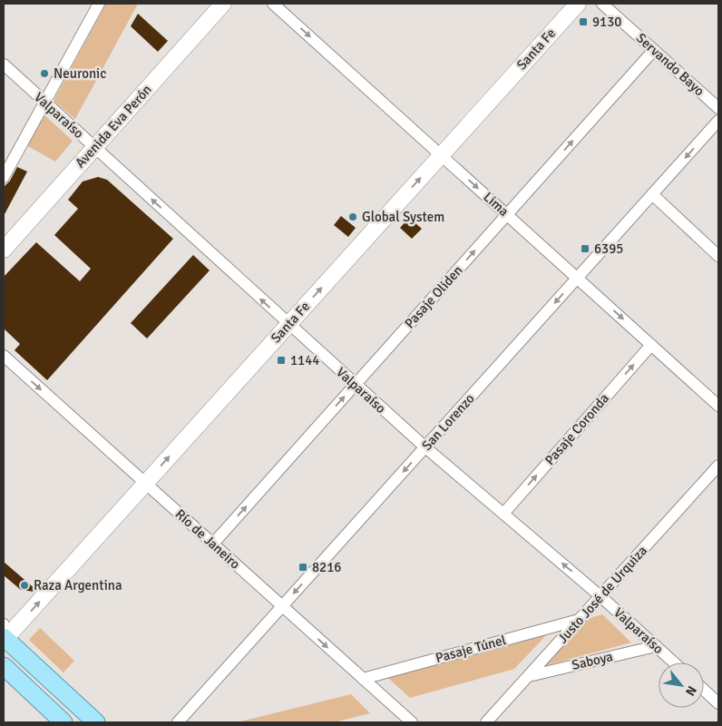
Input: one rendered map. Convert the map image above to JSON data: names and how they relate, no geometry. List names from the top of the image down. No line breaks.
{"streets":{"main road":["Santa Fe","Avenida Eva Perón"],"street":["Servando Bayo","Valparaíso","Lima","Pasaje Oliden","San Lorenzo","Pasaje Coronda","Río de Janeiro","Justo José de Urquiza","Pasaje Túnel","Saboya"]},"crossings":[["Santa Fe","Valparaíso"],["Santa Fe","Lima"],["Santa Fe","Río de Janeiro"],["Servando Bayo","Pasaje Oliden"],["Valparaíso","Avenida Eva Perón"],["Valparaíso","Pasaje Oliden"],["Valparaíso","San Lorenzo"],["Valparaíso","Pasaje Coronda"],["Valparaíso","Justo José de Urquiza"],["Valparaíso","Saboya"],["Lima","Pasaje Oliden"],["Lima","San Lorenzo"],["Lima","Pasaje Coronda"],["Pasaje Oliden","Río de Janeiro"],["San Lorenzo","Río de Janeiro"],["Río de Janeiro","Pasaje Túnel"],["Justo José de Urquiza","Pasaje Túnel"],["Justo José de Urquiza","Saboya"]],"one_way":["Santa Fe","Valparaíso","Lima","Pasaje Oliden","San Lorenzo","Pasaje Coronda","Río de Janeiro"],"places":{"transit":["9130","6395","1144","8216"],"other":["Neuronic","Global System","Raza Argentina"]},"north":"bottom right"}
